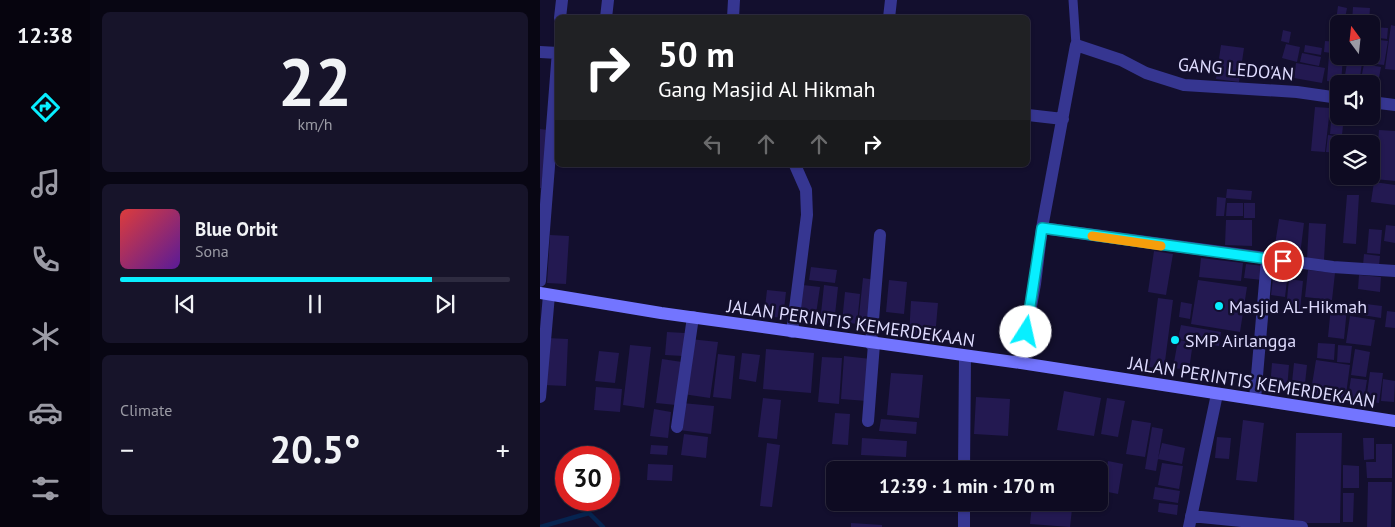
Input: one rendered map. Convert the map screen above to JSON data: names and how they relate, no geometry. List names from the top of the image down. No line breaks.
{"streets":{"main road":["JALAN PERINTIS KEMERDEKAAN"],"street":["GANG LEDO'AN"]},"places":["Masjid AL-Hikmah","SMP Airlangga"],"north":"top","page":{"tabs":"12:38","tile":[["22","km/h"],"Climate"],"turn":["50 m","Gang Masjid Al Hikmah"],"song":["Blue Orbit","Sona"],"heat":["−","20.5°","+"],"limit":"30","trip":"12:39 · 1 min · 170 m"}}
